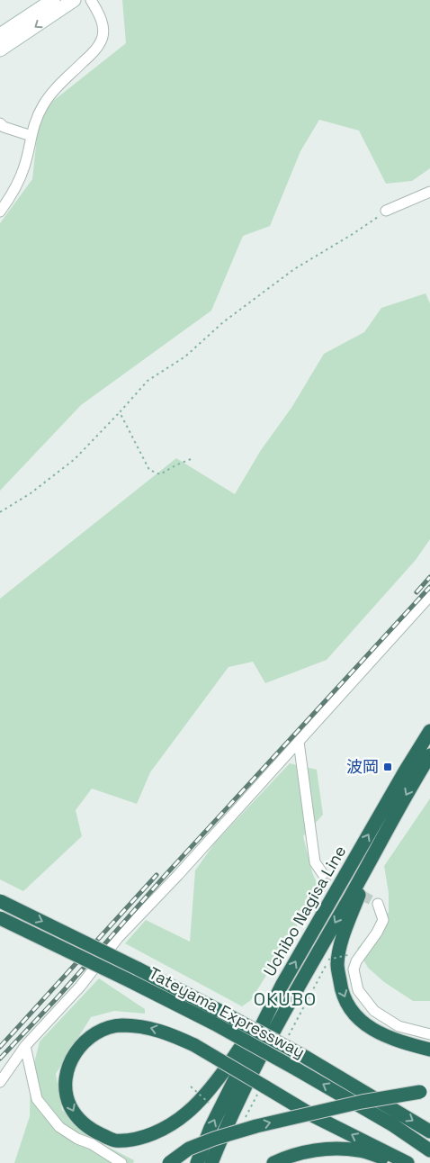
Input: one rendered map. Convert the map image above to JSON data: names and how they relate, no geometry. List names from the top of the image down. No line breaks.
{"streets":{"highway":["Uchibo Nagisa Line","Tateyama Expressway"]},"districts":["OKUBO"],"places":{"transit":["波岡"]}}
